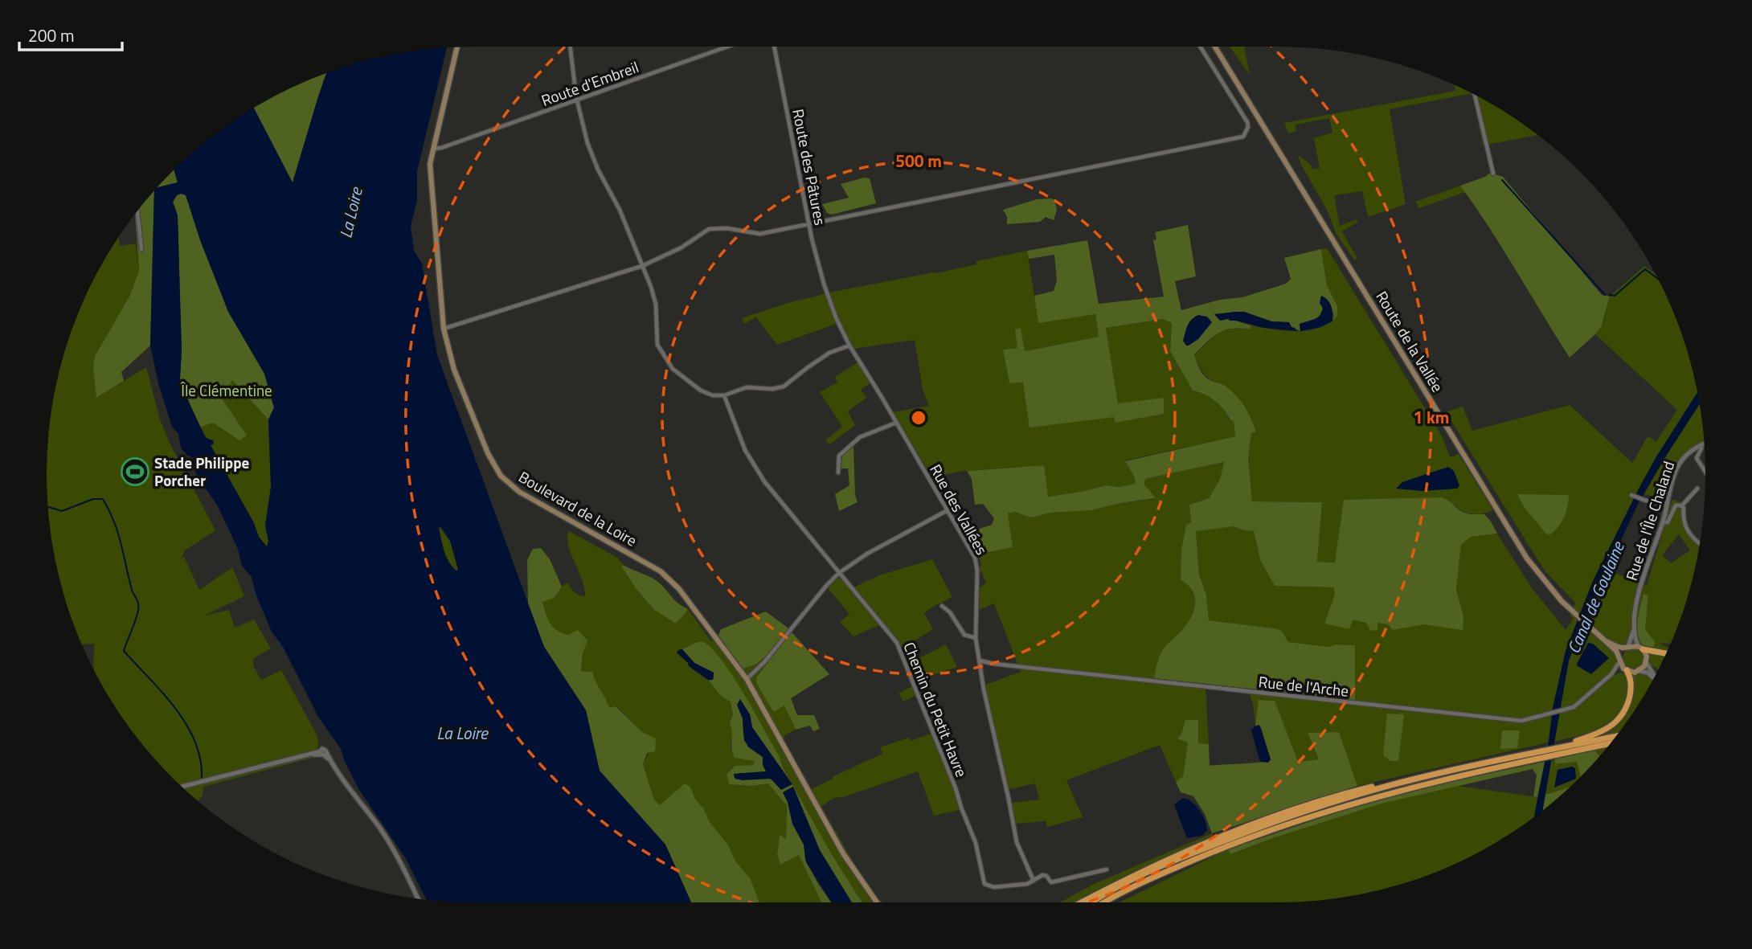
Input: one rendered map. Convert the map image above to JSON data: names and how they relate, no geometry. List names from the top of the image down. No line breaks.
{"streets":{"main road":["Route de la Vallée","Boulevard de la Loire"],"street":["Route d'Embreil","Route des Pâtures","Rue des Vallées","Rue de l'Île Chaland","Rue de l'Arche","Chemin du Petit Havre"]},"crossings":[["Route d'Embreil","Boulevard de la Loire"],["Route des Pâtures","Rue des Vallées"],["Rue des Vallées","Rue de l'Arche"],["Rue des Vallées","Chemin du Petit Havre"],["Rue de l'Île Chaland","Rue de l'Arche"]],"water":["La Loire","Canal de Goulaine"],"parks":["Île Clémentine"],"places":{"sports":["Stade Philippe Porcher"]},"scale_bar":"200 m","rings":["500 m","1 km"]}
